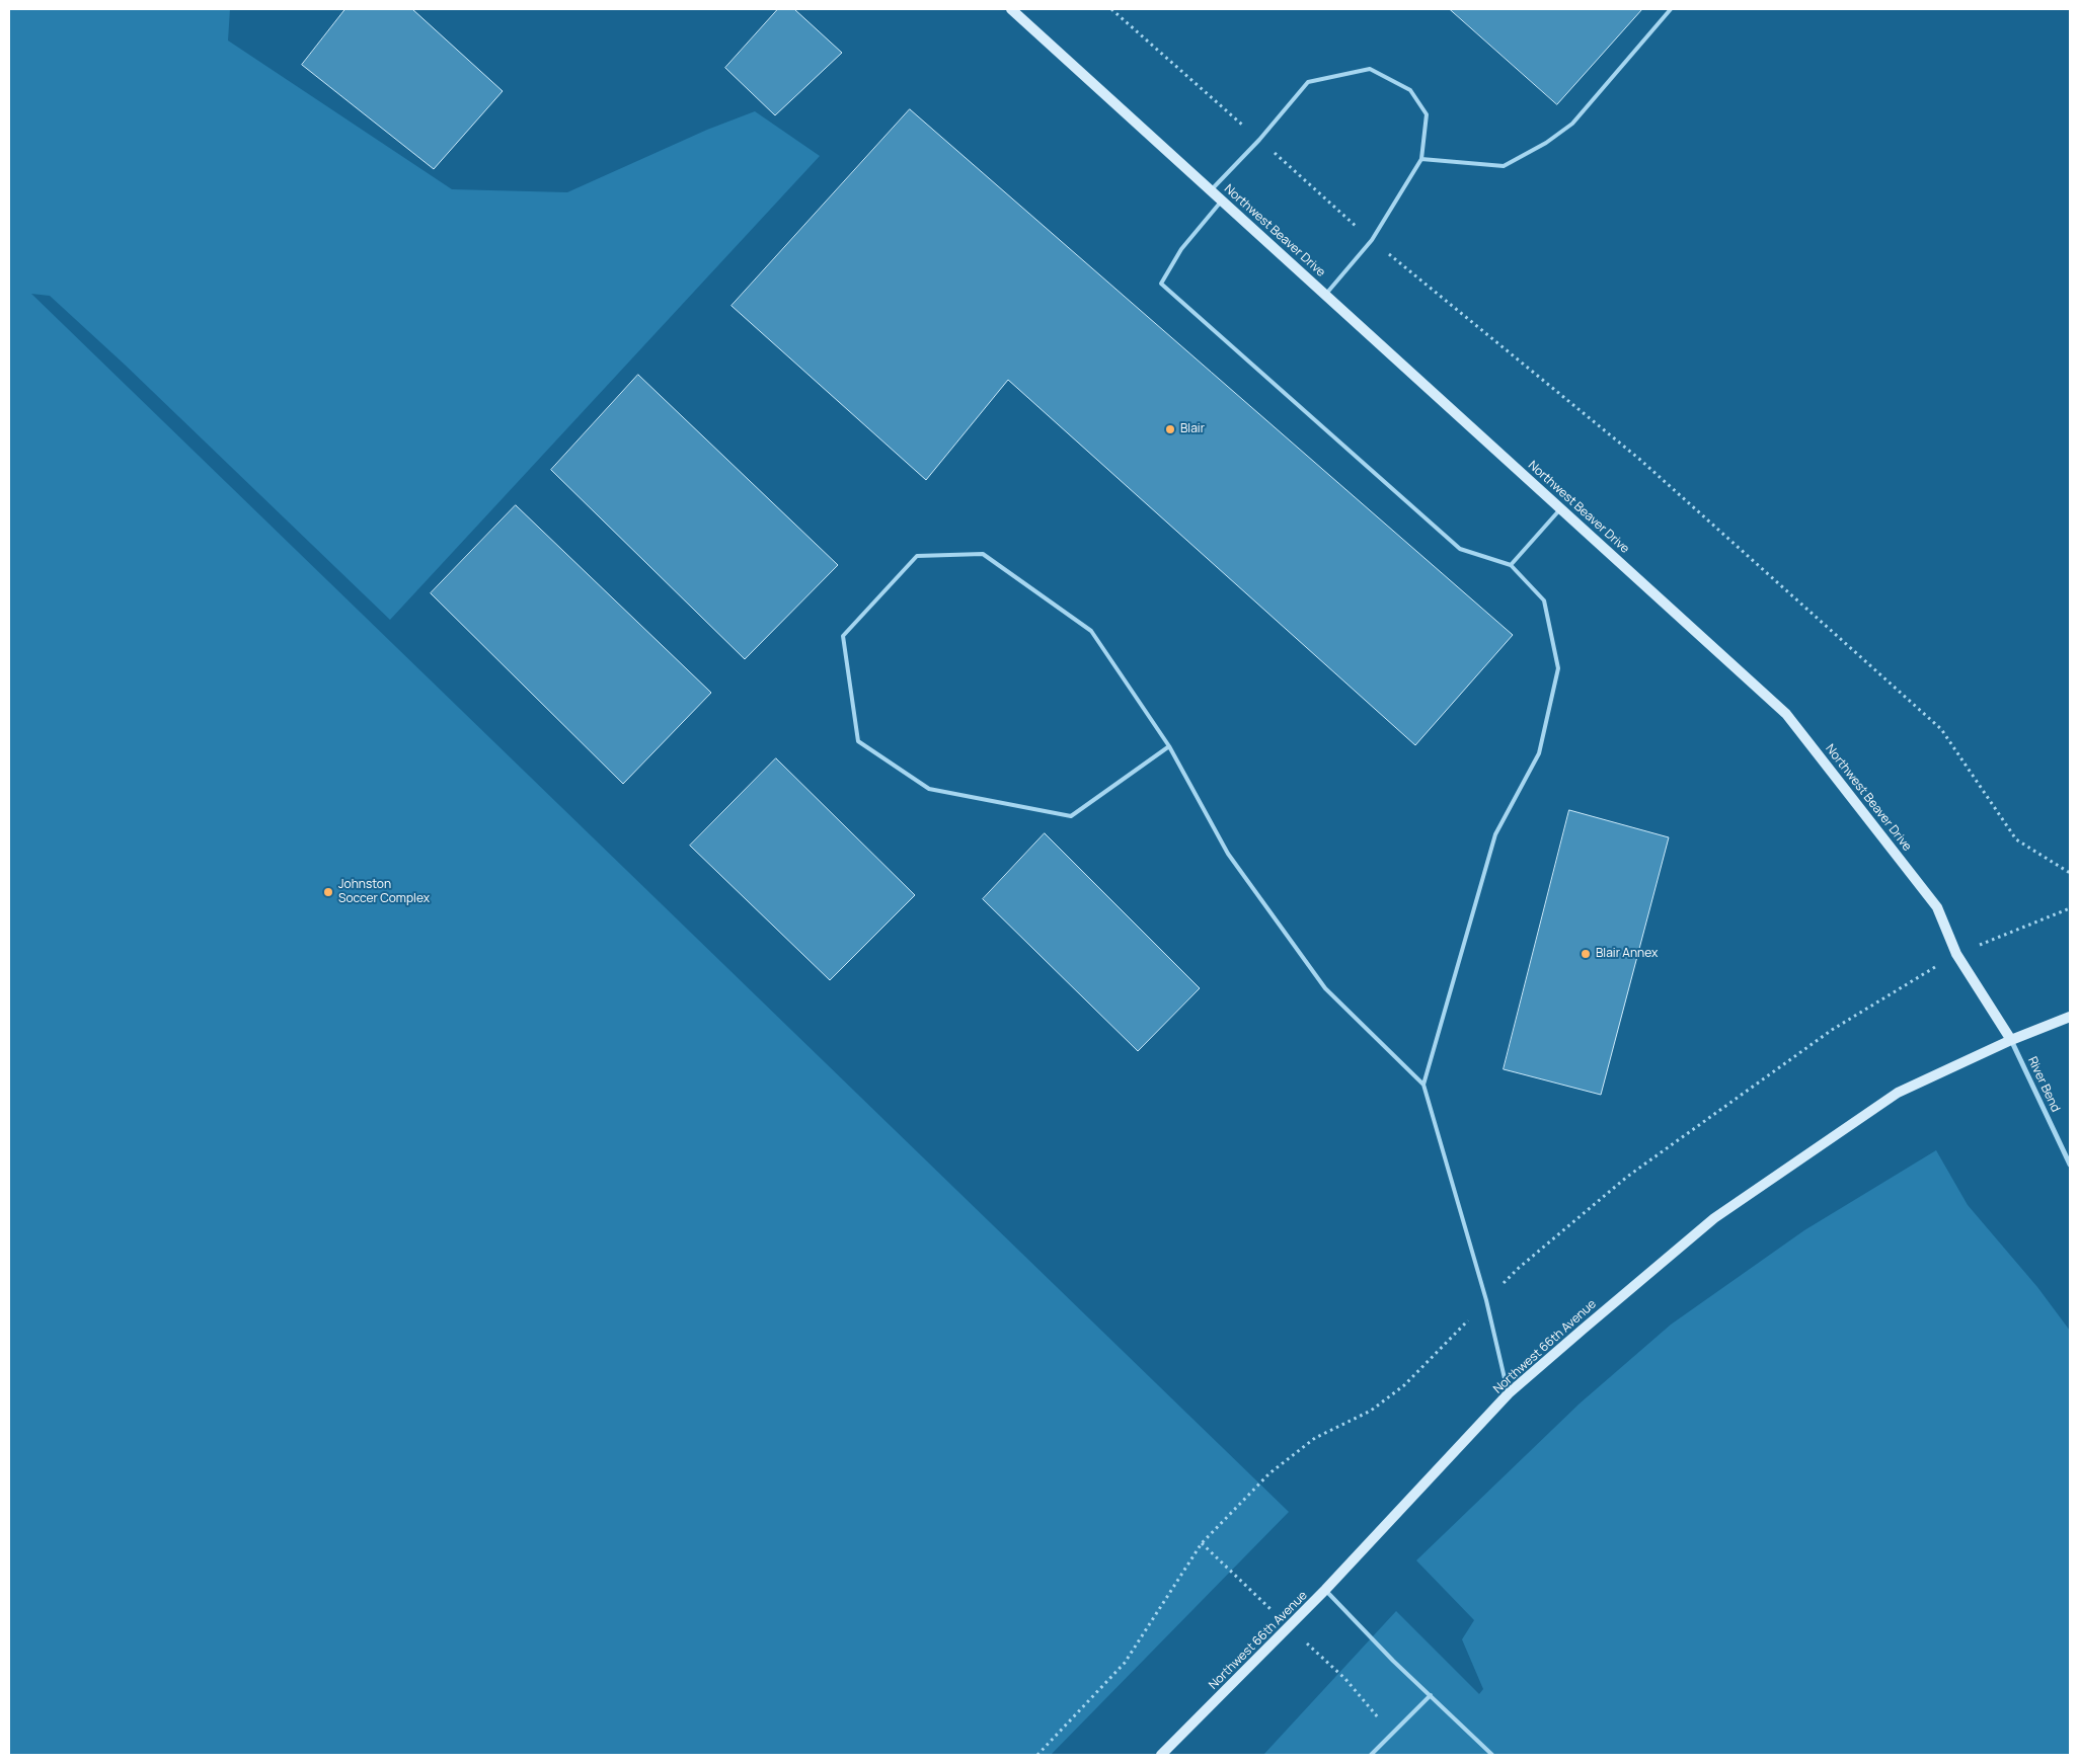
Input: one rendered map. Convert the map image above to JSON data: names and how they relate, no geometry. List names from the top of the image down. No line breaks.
{"streets":{"main road":["Northwest Beaver Drive","Northwest 66th Avenue"],"street":["River Bend"]},"crossings":[["Northwest Beaver Drive","River Bend"],["Northwest Beaver Drive","Northwest 66th Avenue"],["River Bend","Northwest 66th Avenue"]],"places":["Blair","Johnston Soccer Complex","Blair Annex"]}
